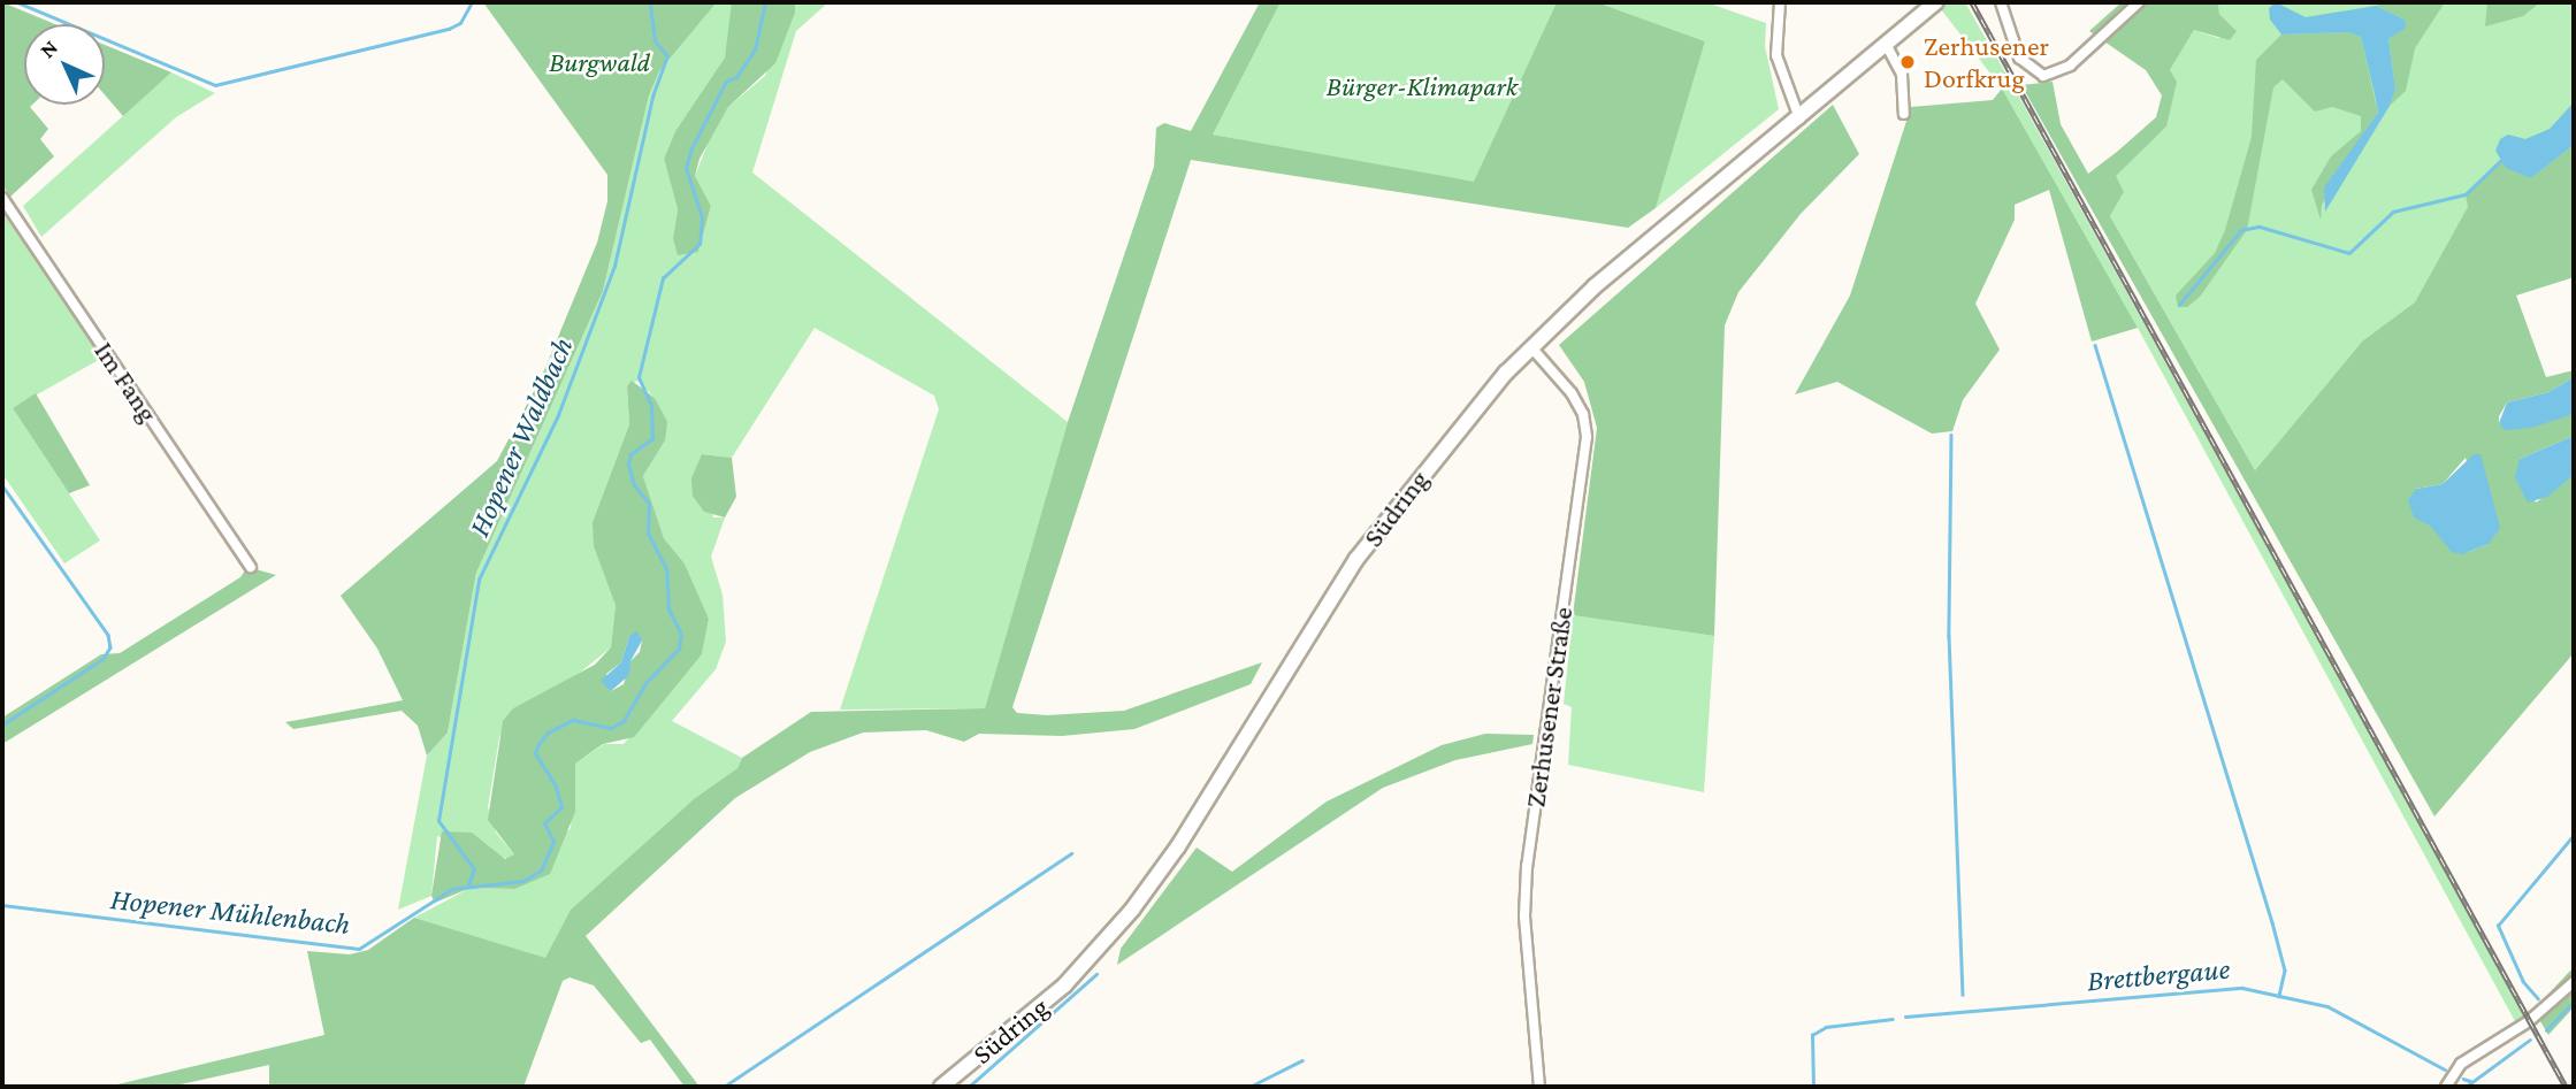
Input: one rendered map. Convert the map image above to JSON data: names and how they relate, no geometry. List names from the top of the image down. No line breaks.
{"streets":{"main road":["Südring"],"street":["Im Fang","Zerhusener Straße"]},"crossings":[["Südring","Zerhusener Straße"]],"water":["Hopener Waldbach","Hopener Mühlenbach","Brettbergaue"],"parks":["Burgwald","Bürger-Klimapark"],"places":["Zerhusener Dorfkrug"],"north":"top left"}
